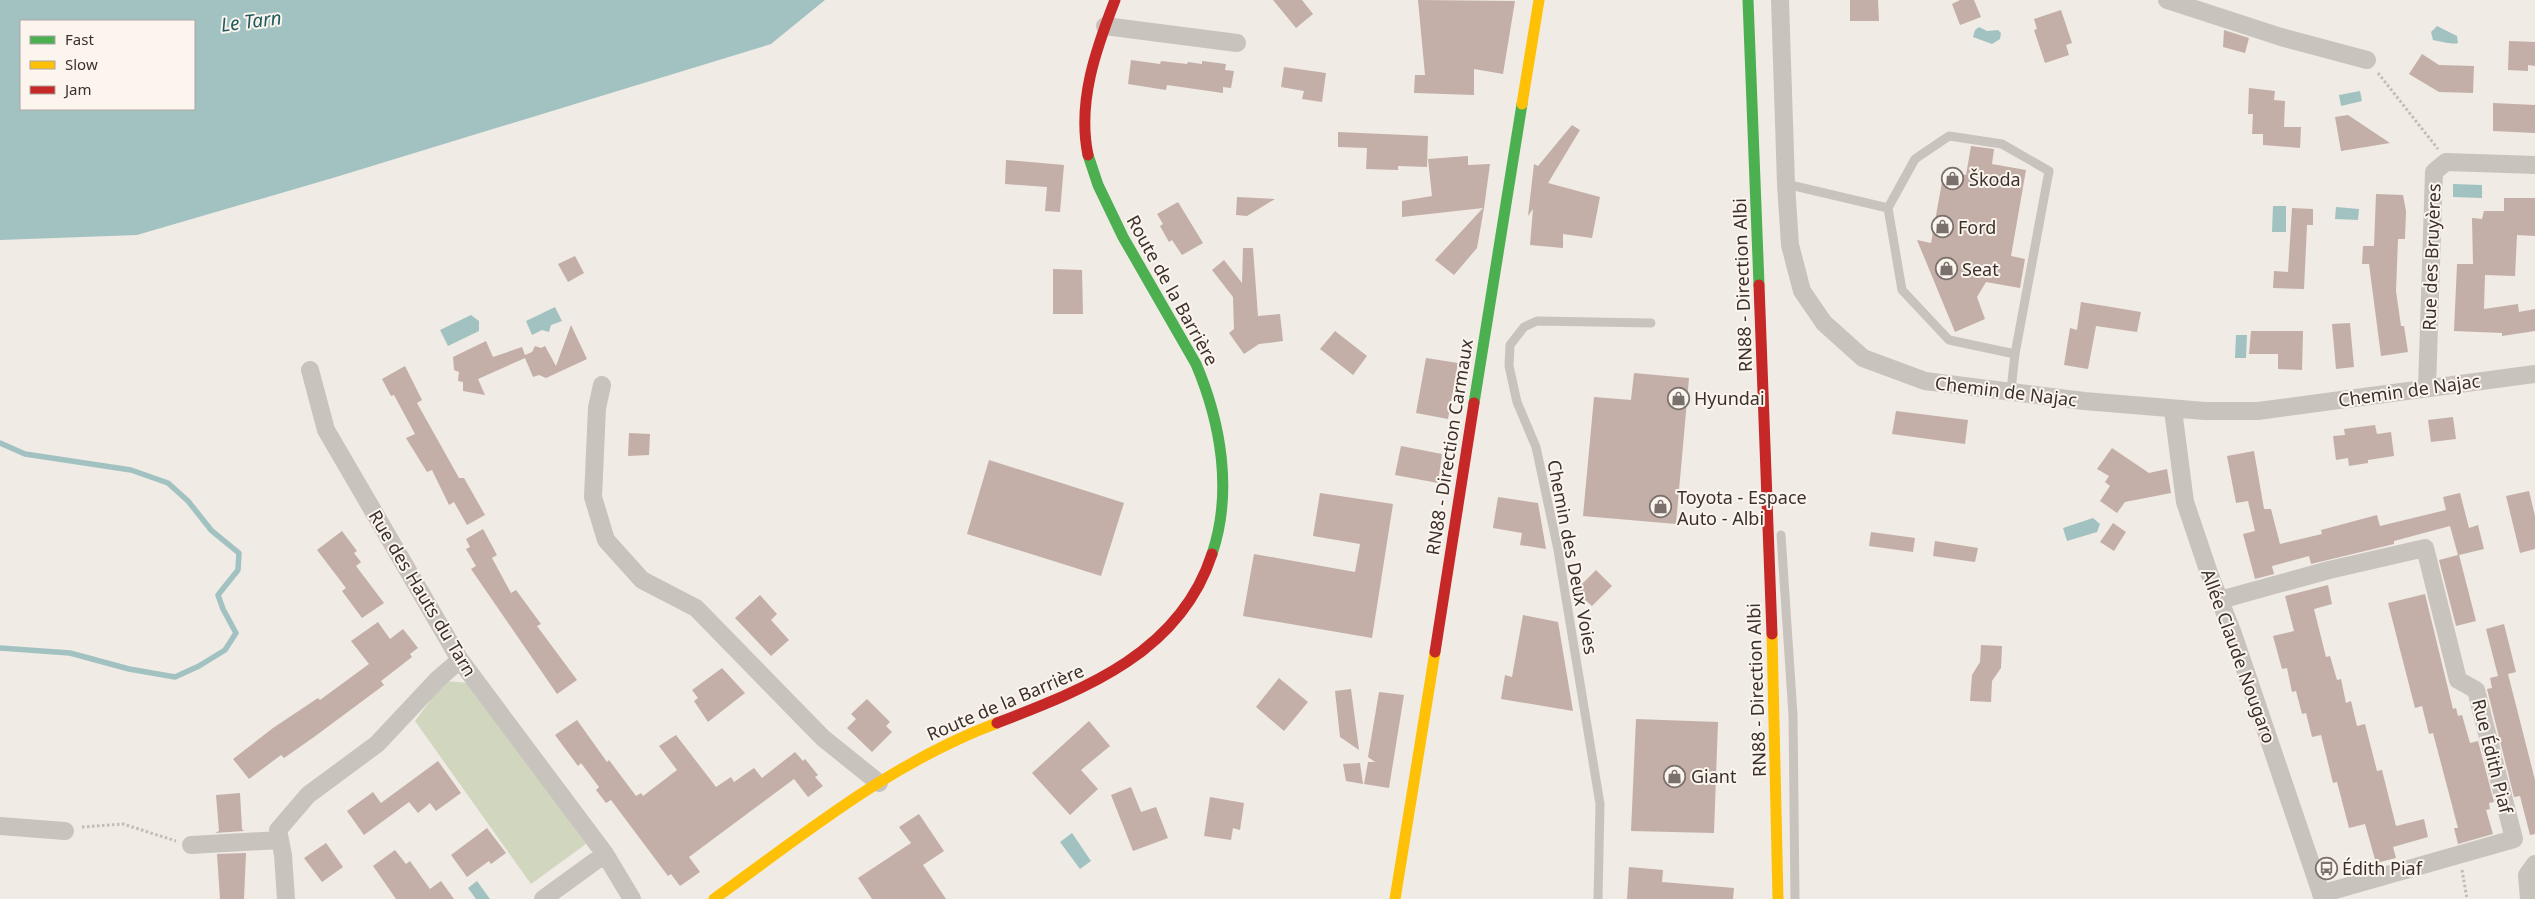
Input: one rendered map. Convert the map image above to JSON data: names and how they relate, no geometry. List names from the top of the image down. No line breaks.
{"streets":{"main road":["RN88 - Direction Albi","Route de la Barrière","RN88 - Direction Carmaux"],"street":["Rue des Bruyères","Chemin de Najac","Rue des Hauts du Tarn","Allée Claude Nougaro","Rue Édith Piaf"],"lane":["Chemin des Deux Voies"]},"crossings":[["Rue des Bruyères","Chemin de Najac"],["Chemin de Najac","Allée Claude Nougaro"],["Allée Claude Nougaro","Rue Édith Piaf"]],"water":["Le Tarn"],"places":{"shop":["Škoda","Ford","Seat","Hyundai","Toyota - Espace Auto - Albi","Giant"],"bus stop":["Édith Piaf"]},"legend":["Fast","Slow","Jam"]}
